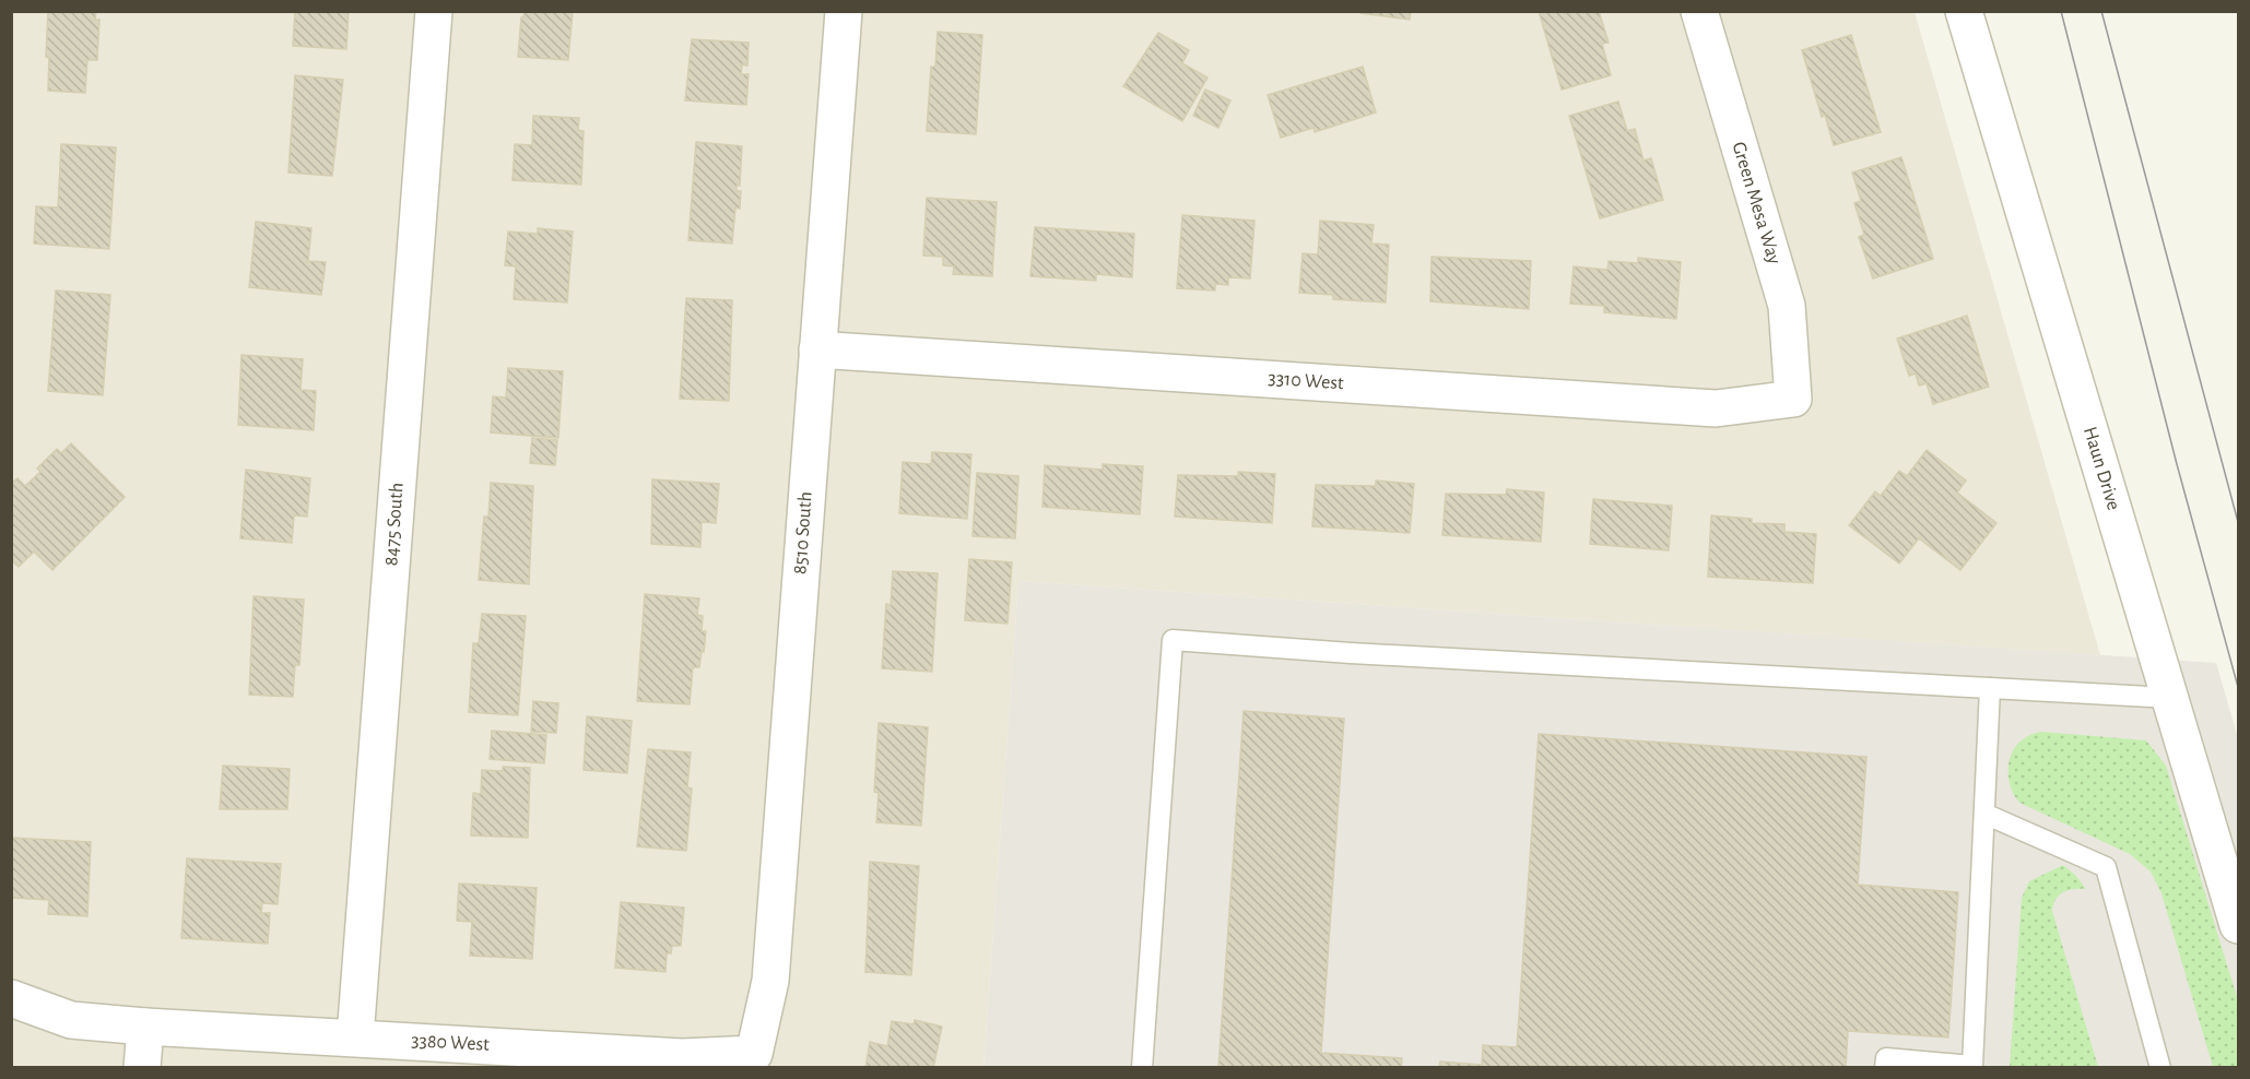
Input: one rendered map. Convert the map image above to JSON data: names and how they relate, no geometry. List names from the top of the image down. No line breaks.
{"streets":{"street":["Green Mesa Way","3310 West","Haun Drive","8475 South","8510 South","3380 West"]},"crossings":[["Green Mesa Way","3310 West"],["3310 West","8510 South"],["8475 South","3380 West"],["8510 South","3380 West"]]}
